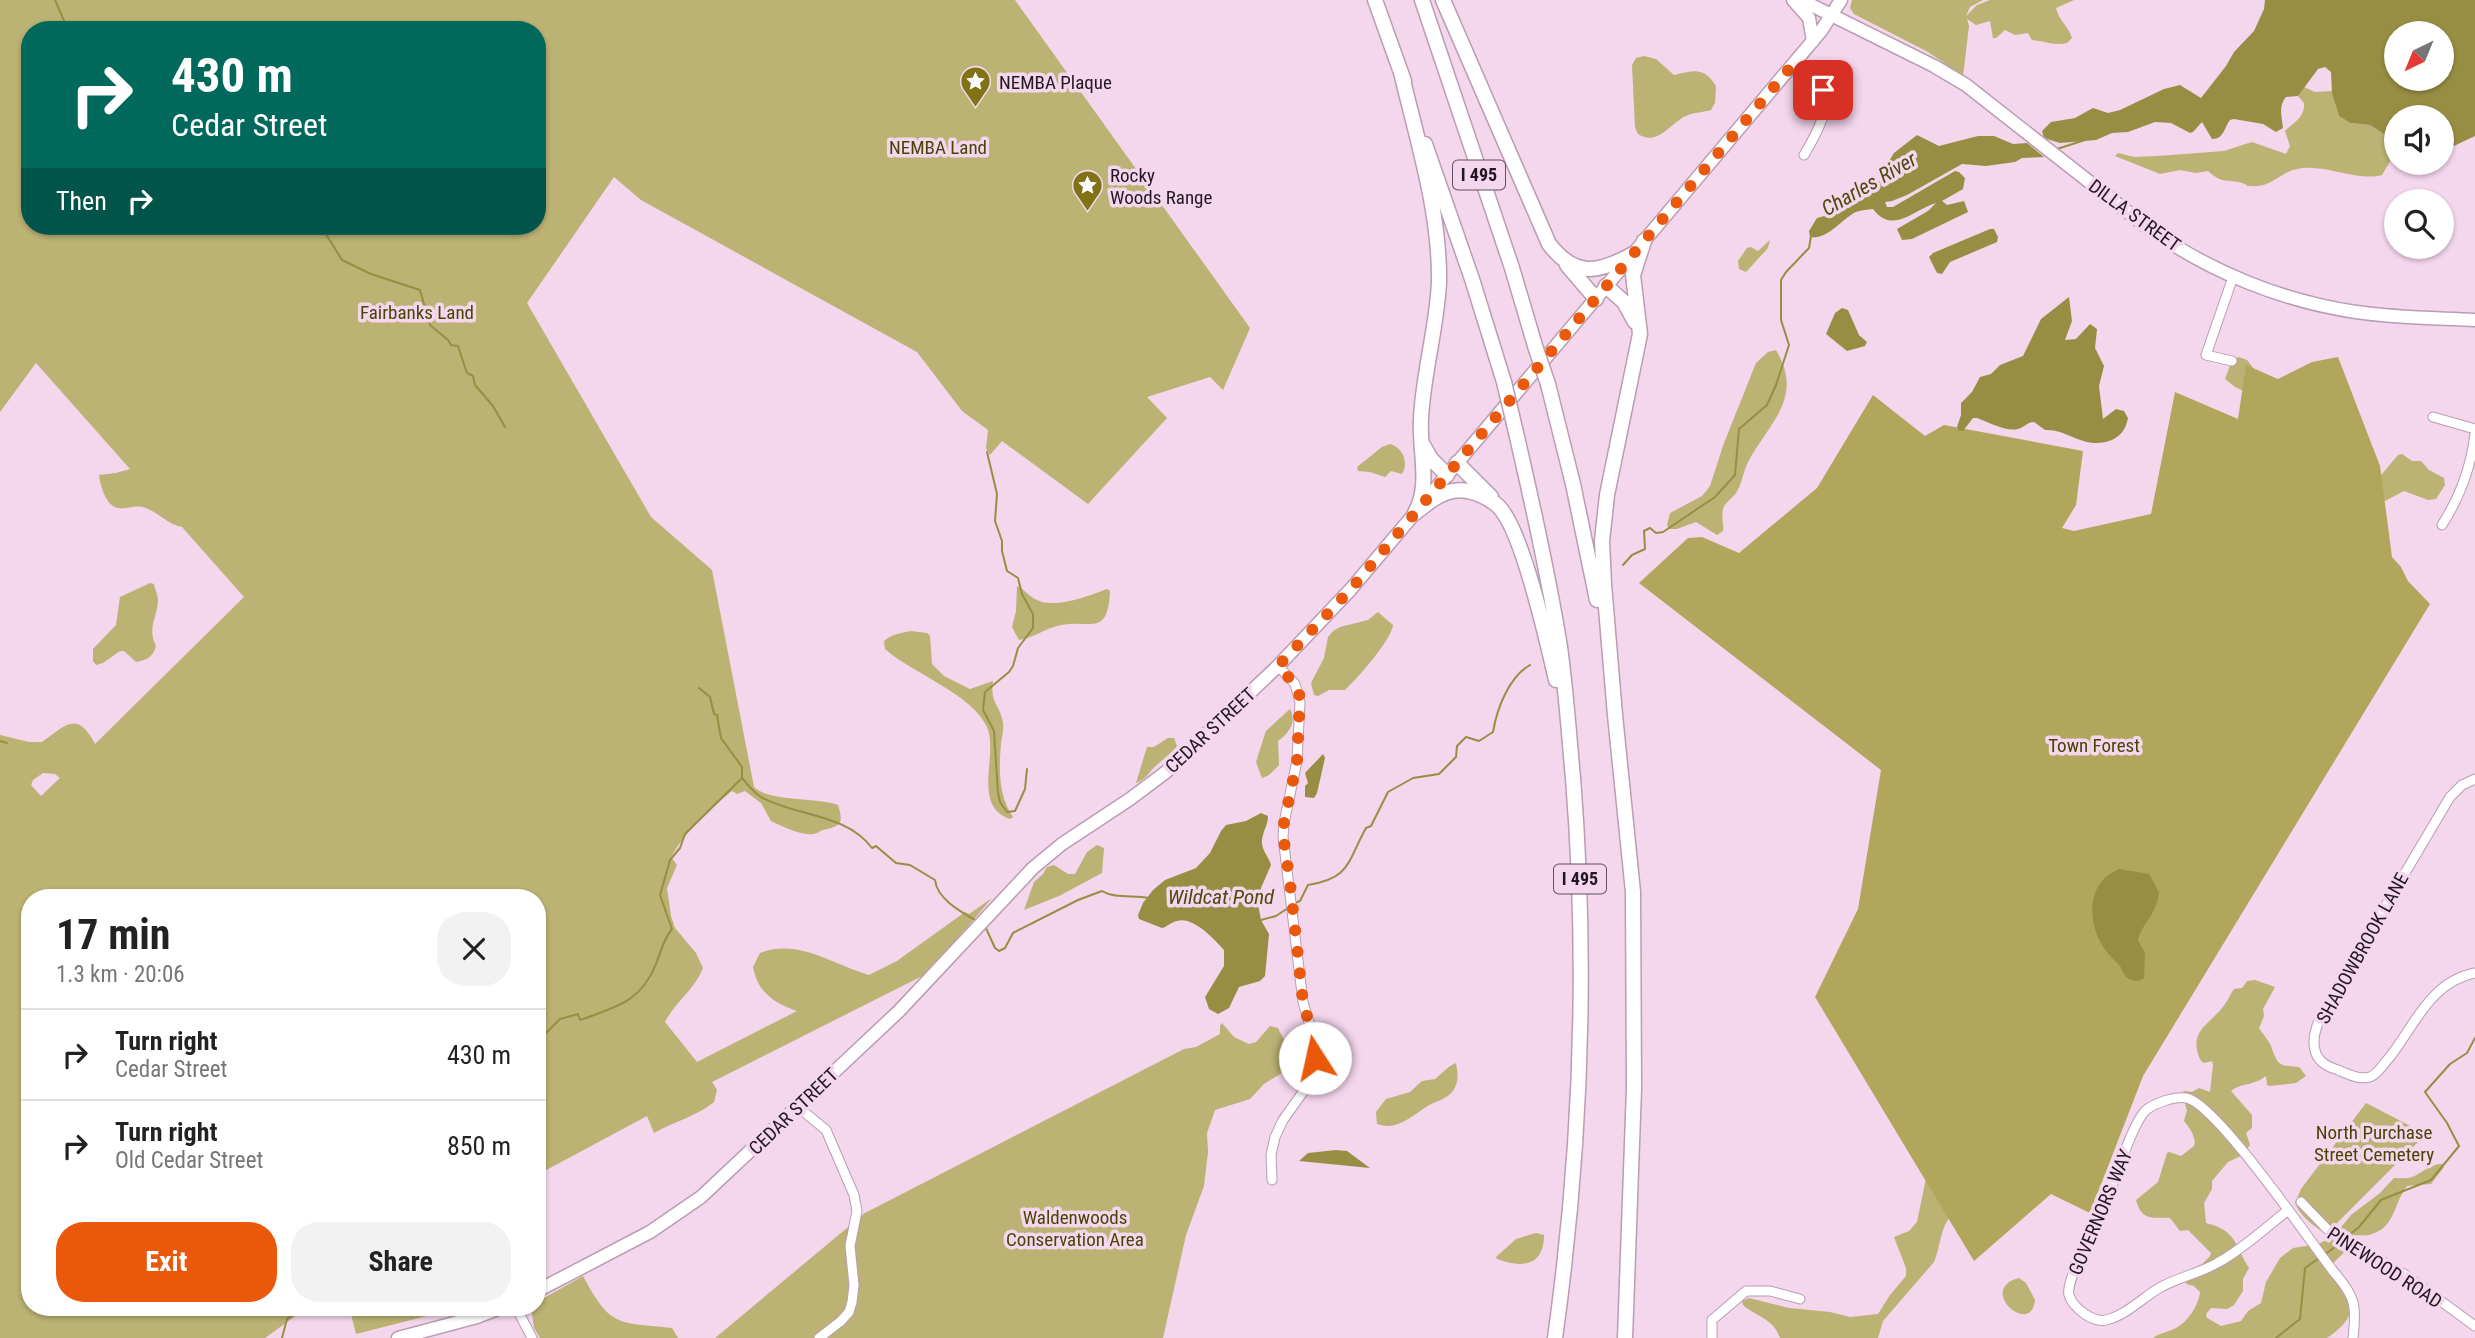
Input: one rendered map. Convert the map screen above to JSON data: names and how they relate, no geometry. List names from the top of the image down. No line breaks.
{"streets":{"highway":["I 495"],"main road":["DILLA STREET","CEDAR STREET"],"street":["SHADOWBROOK LANE","GOVERNORS WAY","PINEWOOD ROAD"]},"crossings":[["DILLA STREET","CEDAR STREET"]],"water":["Charles River","Wildcat Pond"],"parks":["NEMBA Land","Fairbanks Land","Town Forest","North Purchase Street Cemetery","Waldenwoods Conservation Area"],"places":{"place":["NEMBA Plaque","Rocky Woods Range"]},"north":"bottom left","page":{"turn":["430 m","Cedar Street"],"then":"Then","heading":["17 min","1.3 km · 20:06"],"list":[{"name":"Turn right","note":"Cedar Street","value":"430 m"},{"name":"Turn right","note":"Old Cedar Street","value":"850 m"}],"buttons":["Exit","Share"]}}
